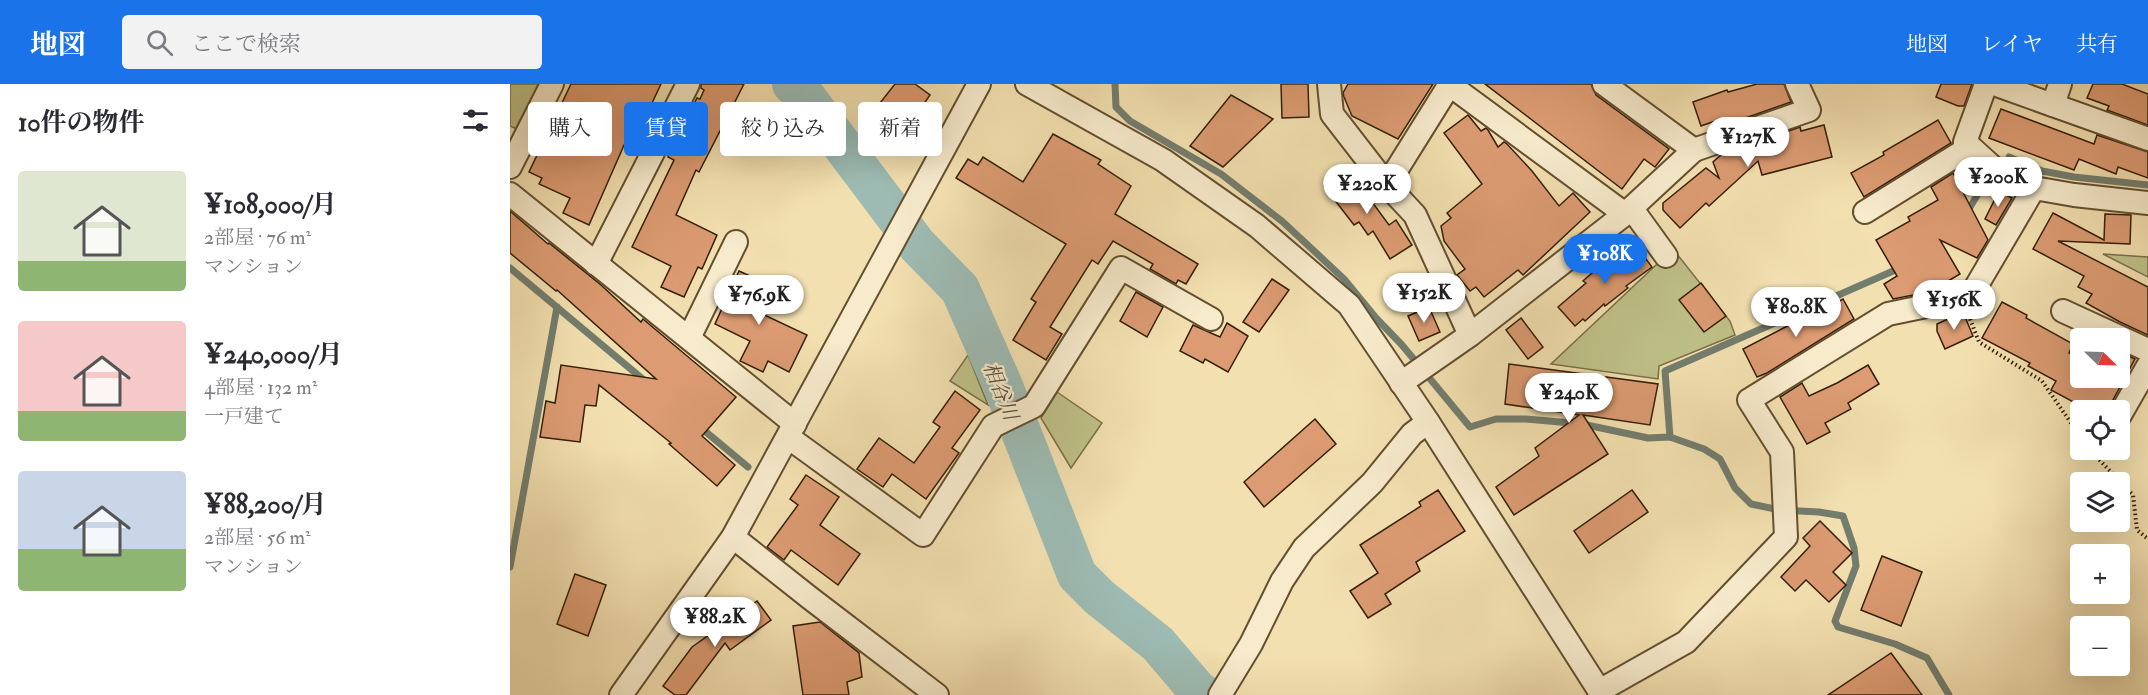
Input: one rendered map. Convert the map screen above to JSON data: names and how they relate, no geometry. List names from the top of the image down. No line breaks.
{"water":["相谷川"],"north":"bottom right","page":{"header":"地図","search":"ここで検索","nav":["地図","レイヤ","共有"],"heading":"10件の物件","chip":["購入","賃貸","絞り込み","新着"],"price":["¥127K","¥200K","¥220K","¥108K","¥152K","¥76.9K","¥156K","¥80.8K","¥240K","¥88.2K"],"list":[{"name":"¥108,000/月","note":"2部屋 · 76 m² · マンション"},{"name":"¥240,000/月","note":"4部屋 · 132 m² · 一戸建て"},{"name":"¥88,200/月","note":"2部屋 · 56 m² · マンション"}],"map_buttons":["+","−"]}}
